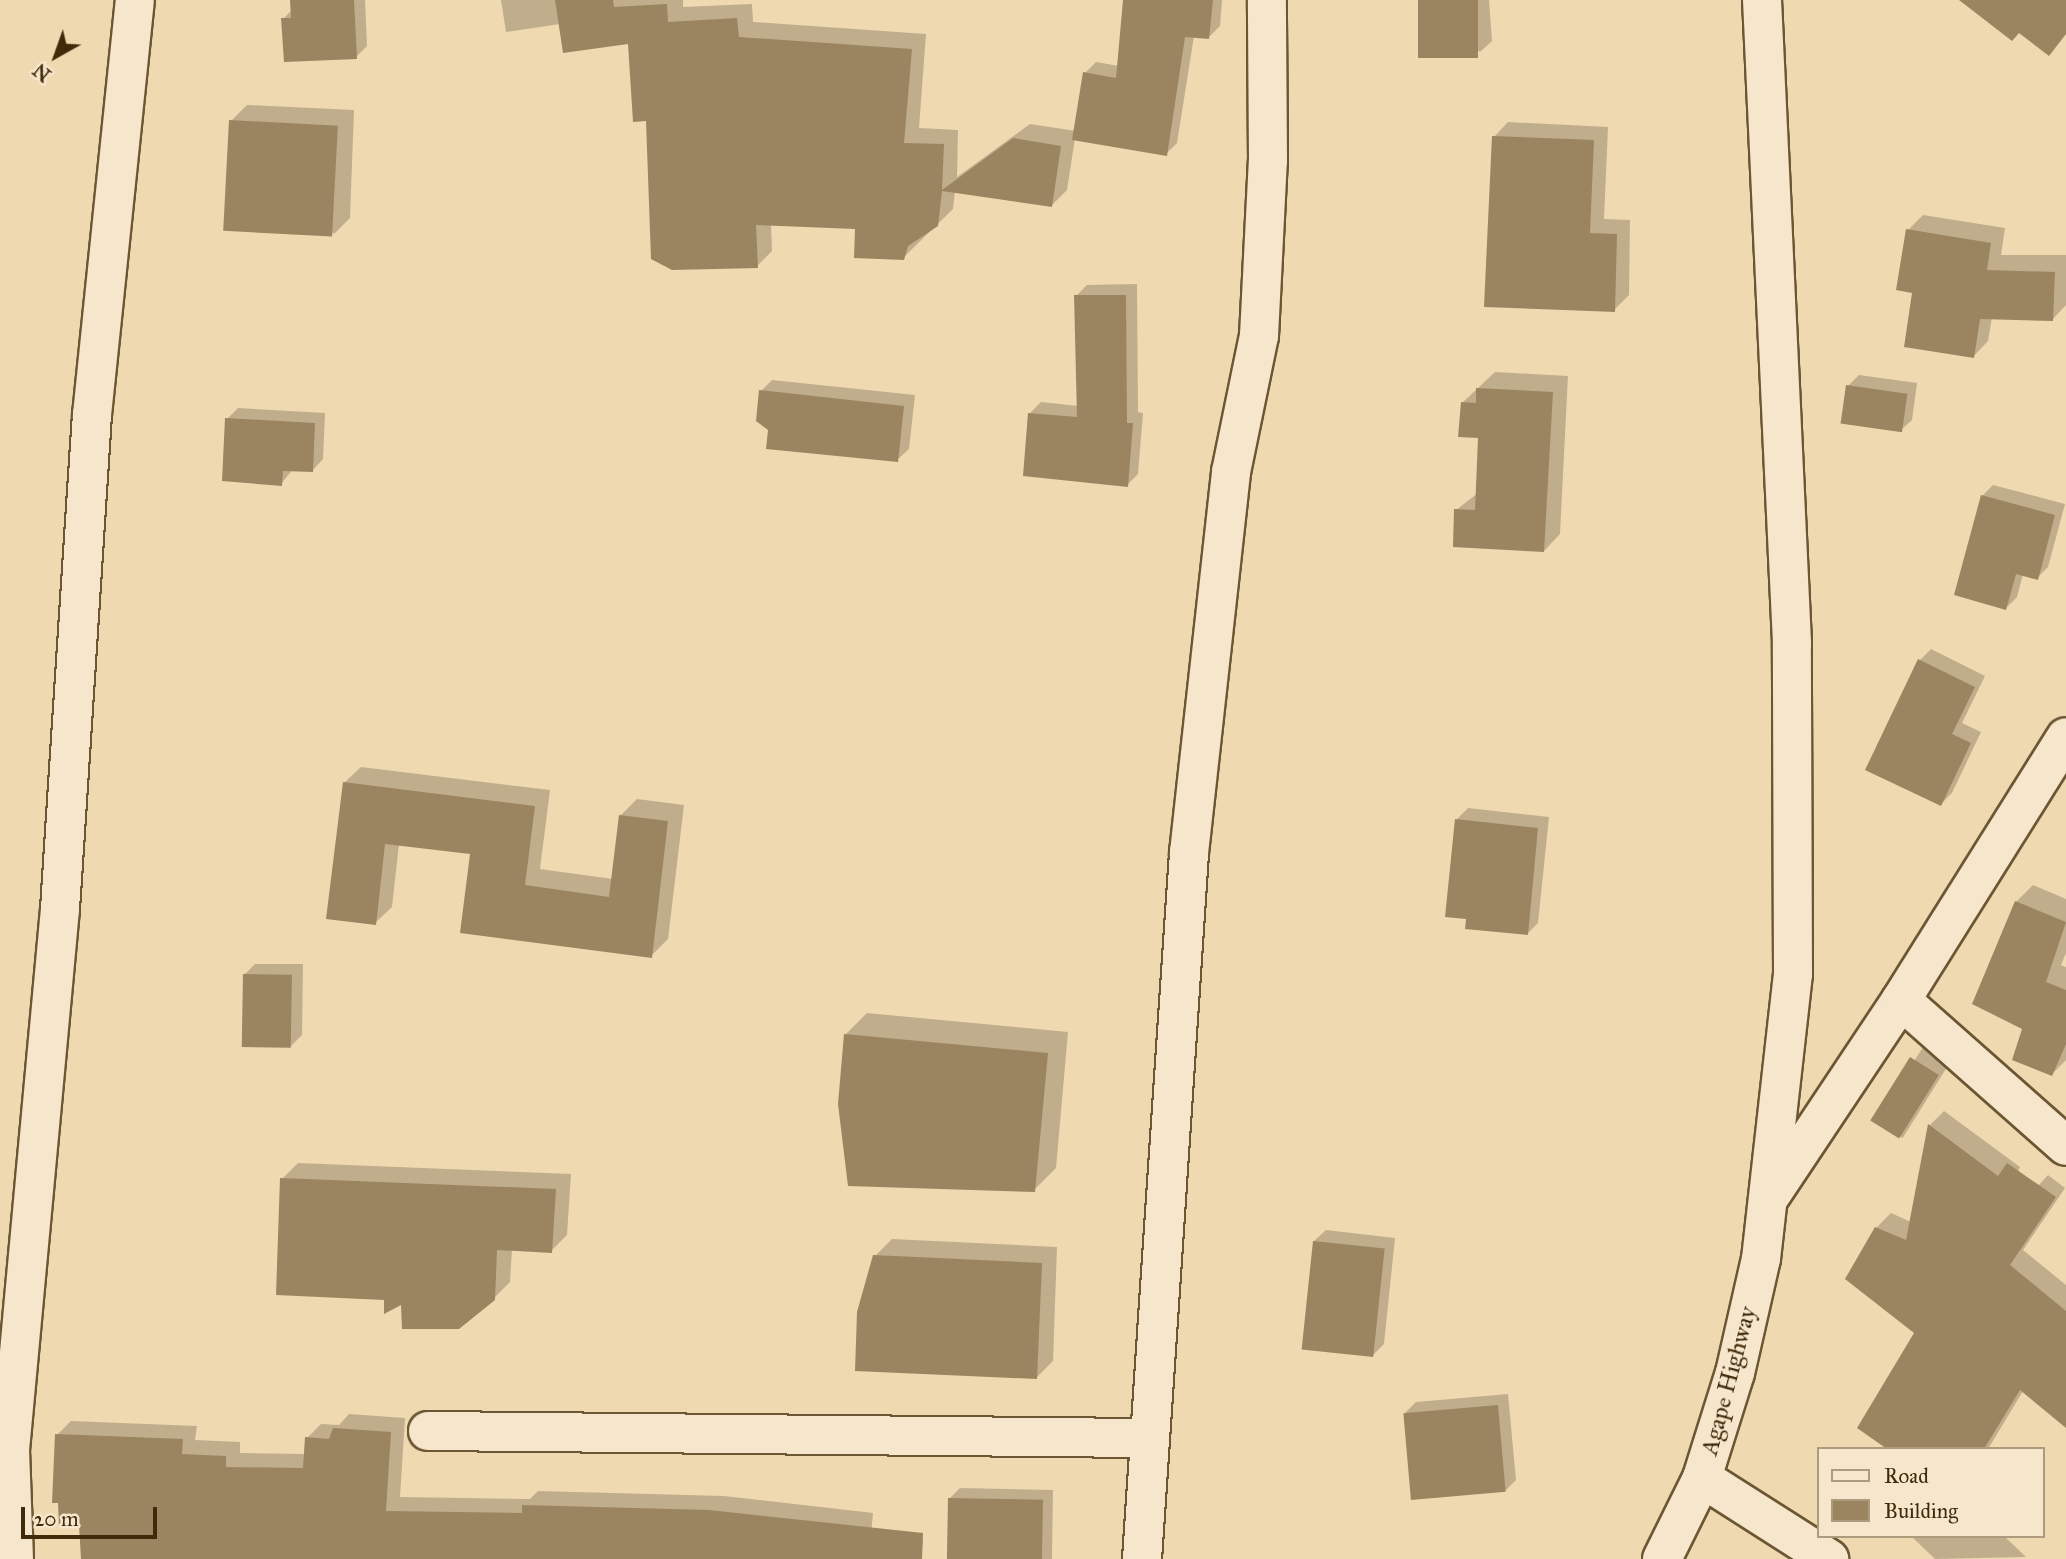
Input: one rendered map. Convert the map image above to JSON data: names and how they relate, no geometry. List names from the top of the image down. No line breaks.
{"streets":{"street":["Agape Highway"]},"legend":["Road","Building"],"scale_bar":"20 m","north":"bottom left"}
